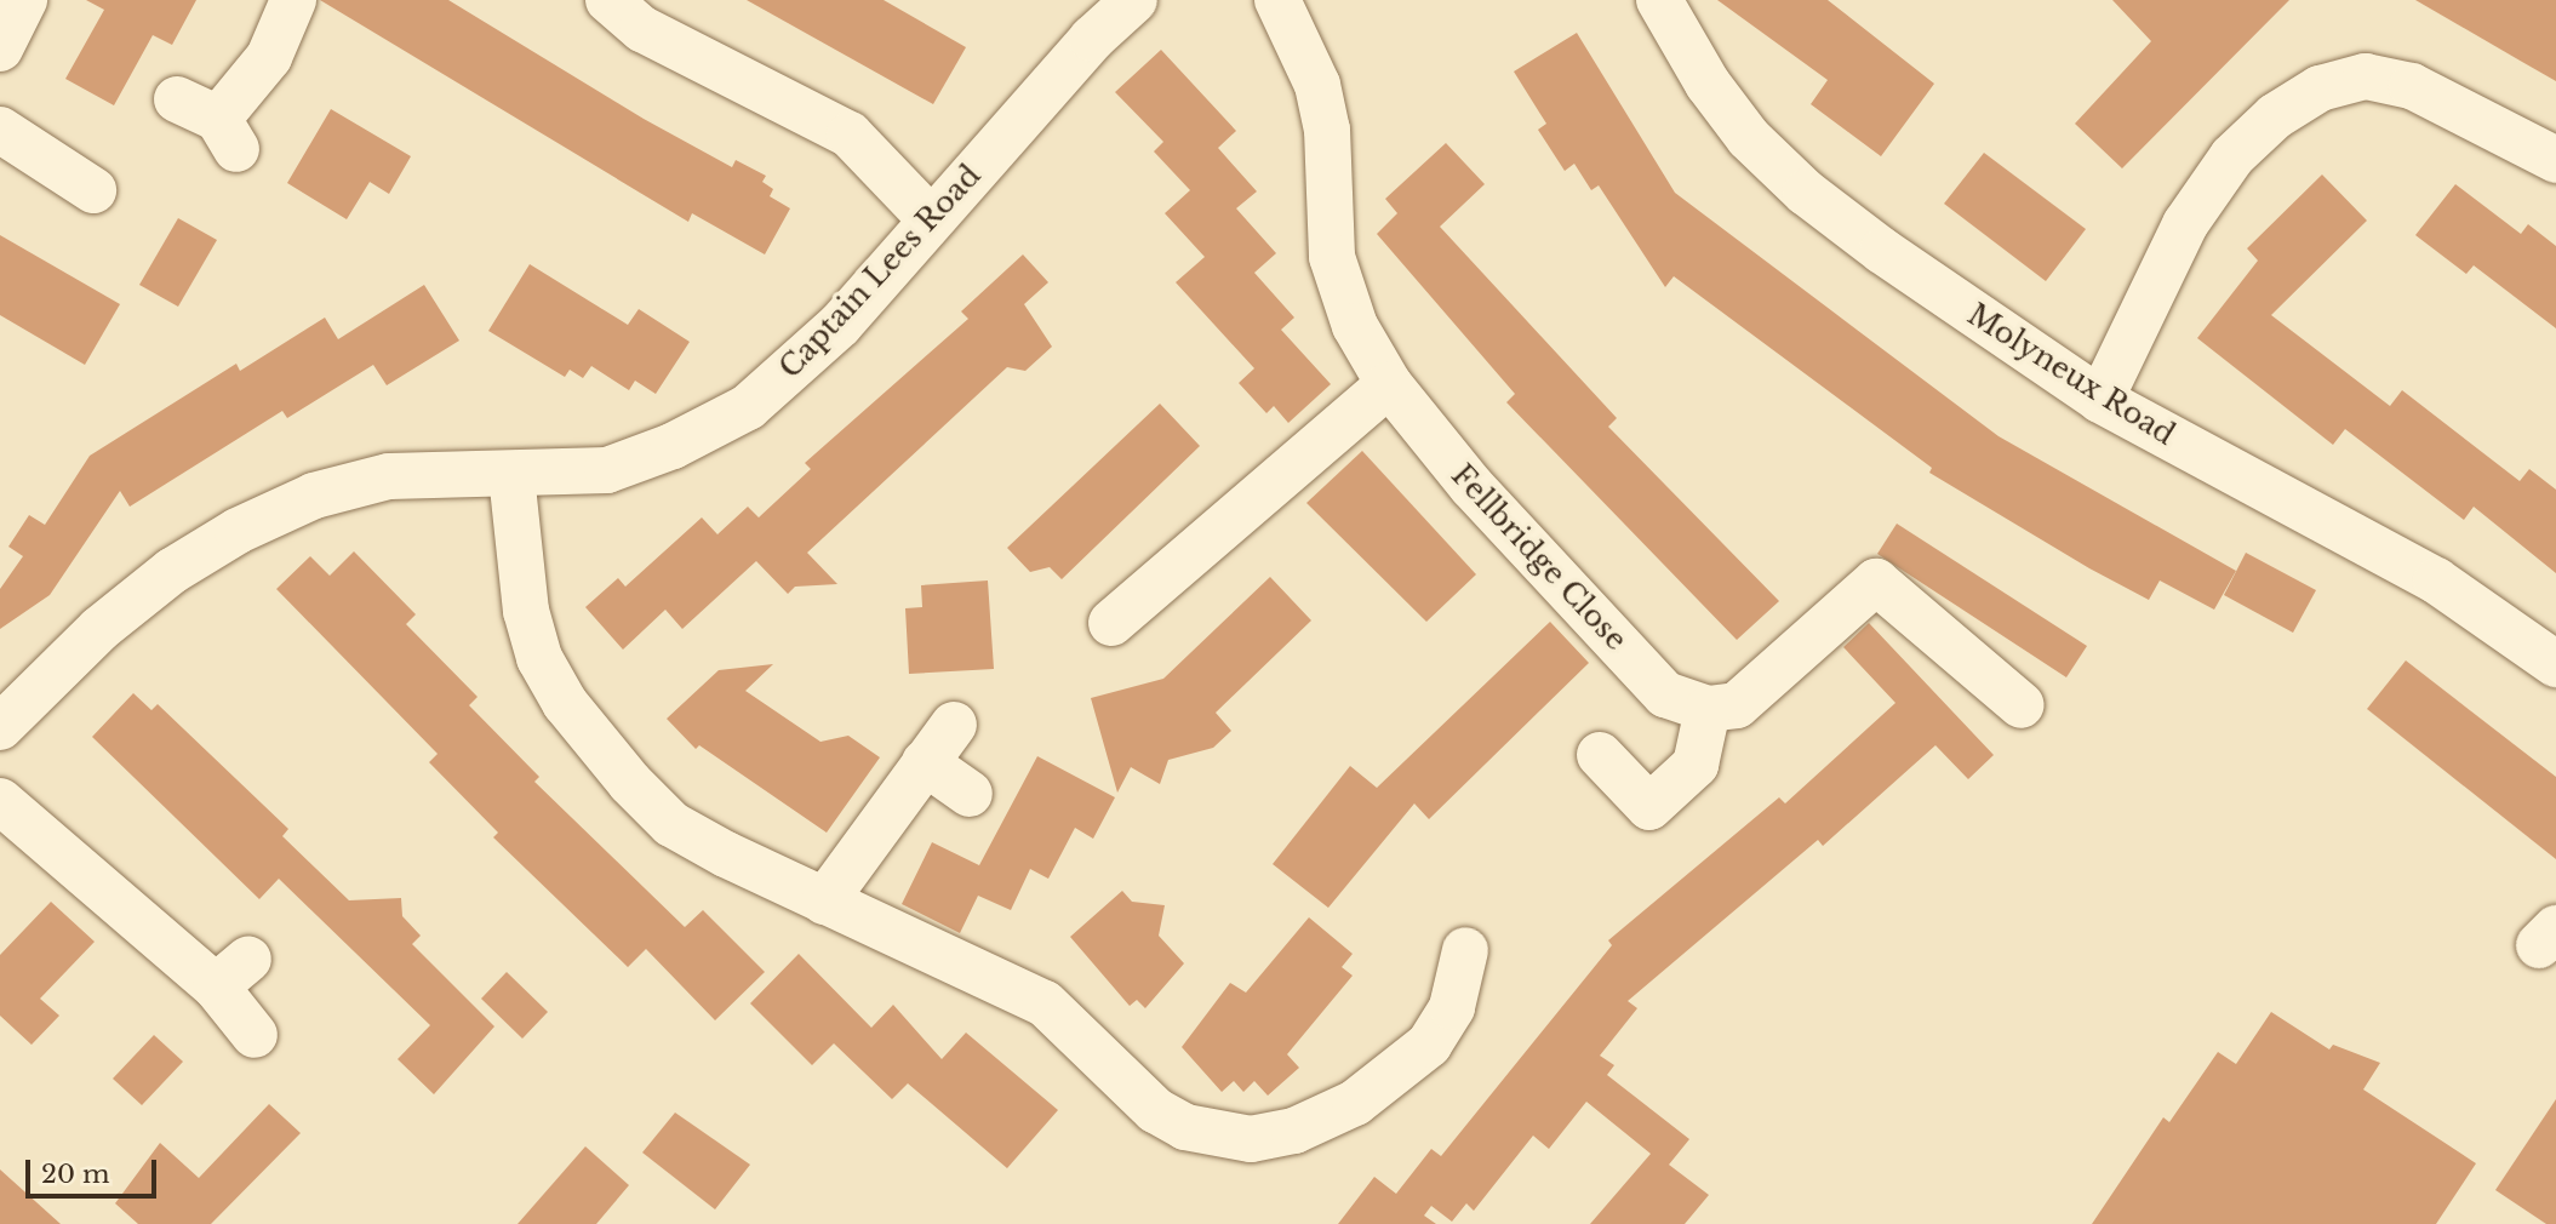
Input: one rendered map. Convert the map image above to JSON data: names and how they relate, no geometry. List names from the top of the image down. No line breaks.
{"streets":{"street":["Captain Lees Road","Molyneux Road","Fellbridge Close"]},"scale_bar":"20 m"}
